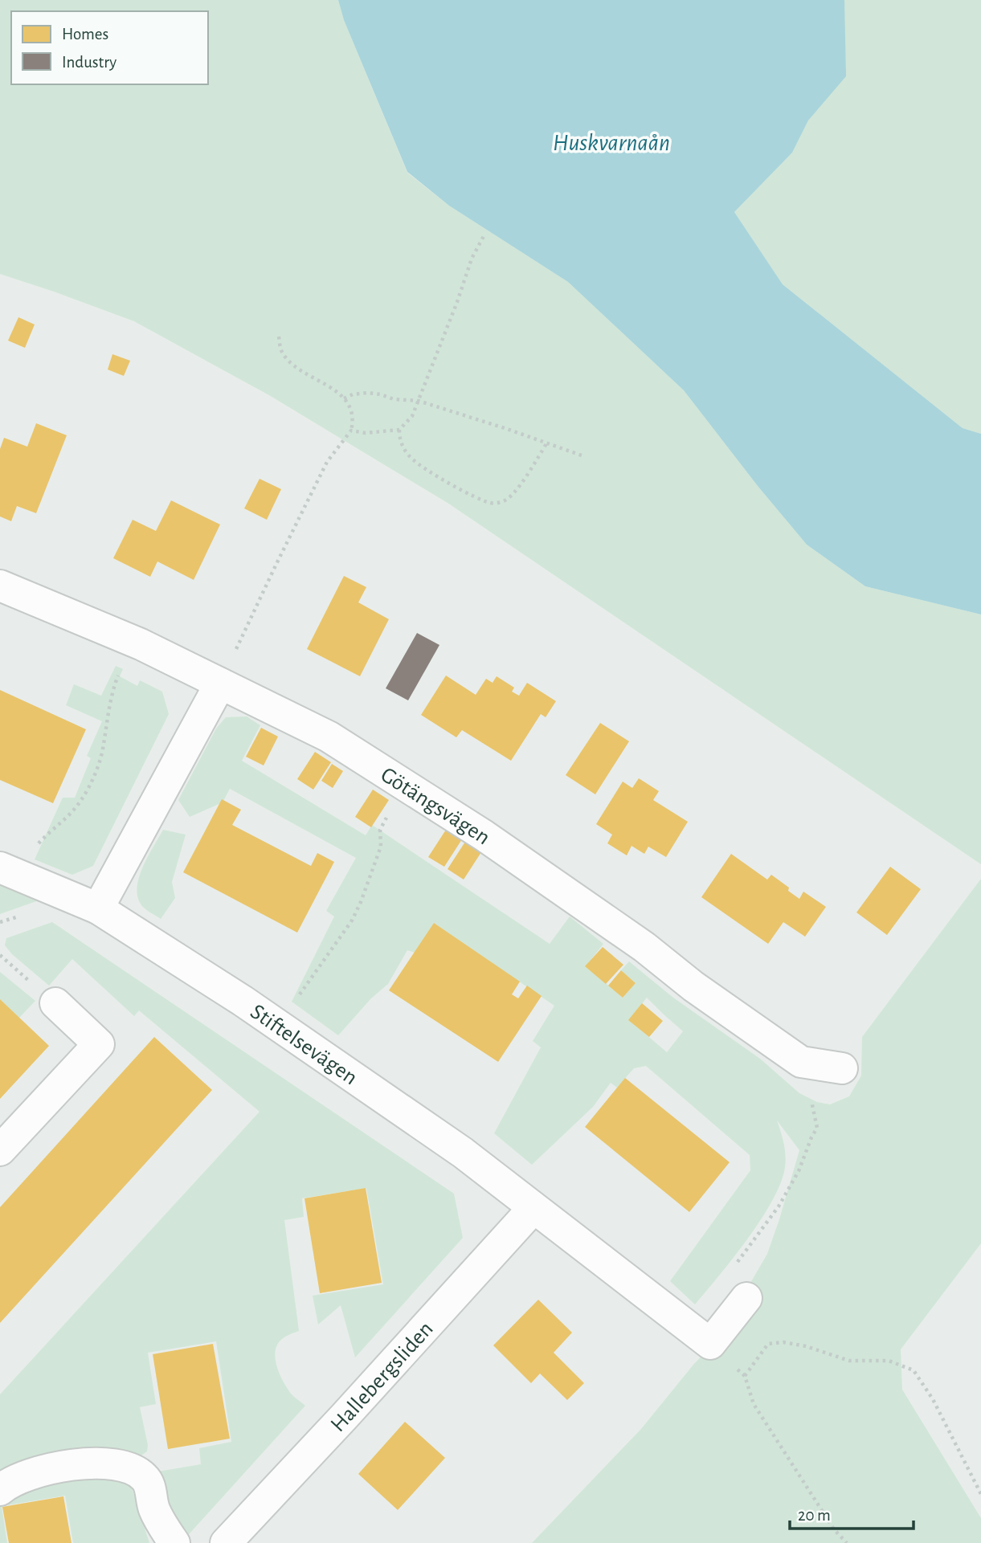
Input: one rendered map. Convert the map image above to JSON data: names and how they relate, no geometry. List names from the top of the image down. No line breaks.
{"streets":{"street":["Götängsvägen","Stiftelsevägen","Hallebergsliden"]},"crossings":[["Stiftelsevägen","Hallebergsliden"]],"water":["Huskvarnaån"],"legend":["Homes","Industry"],"scale_bar":"20 m"}
